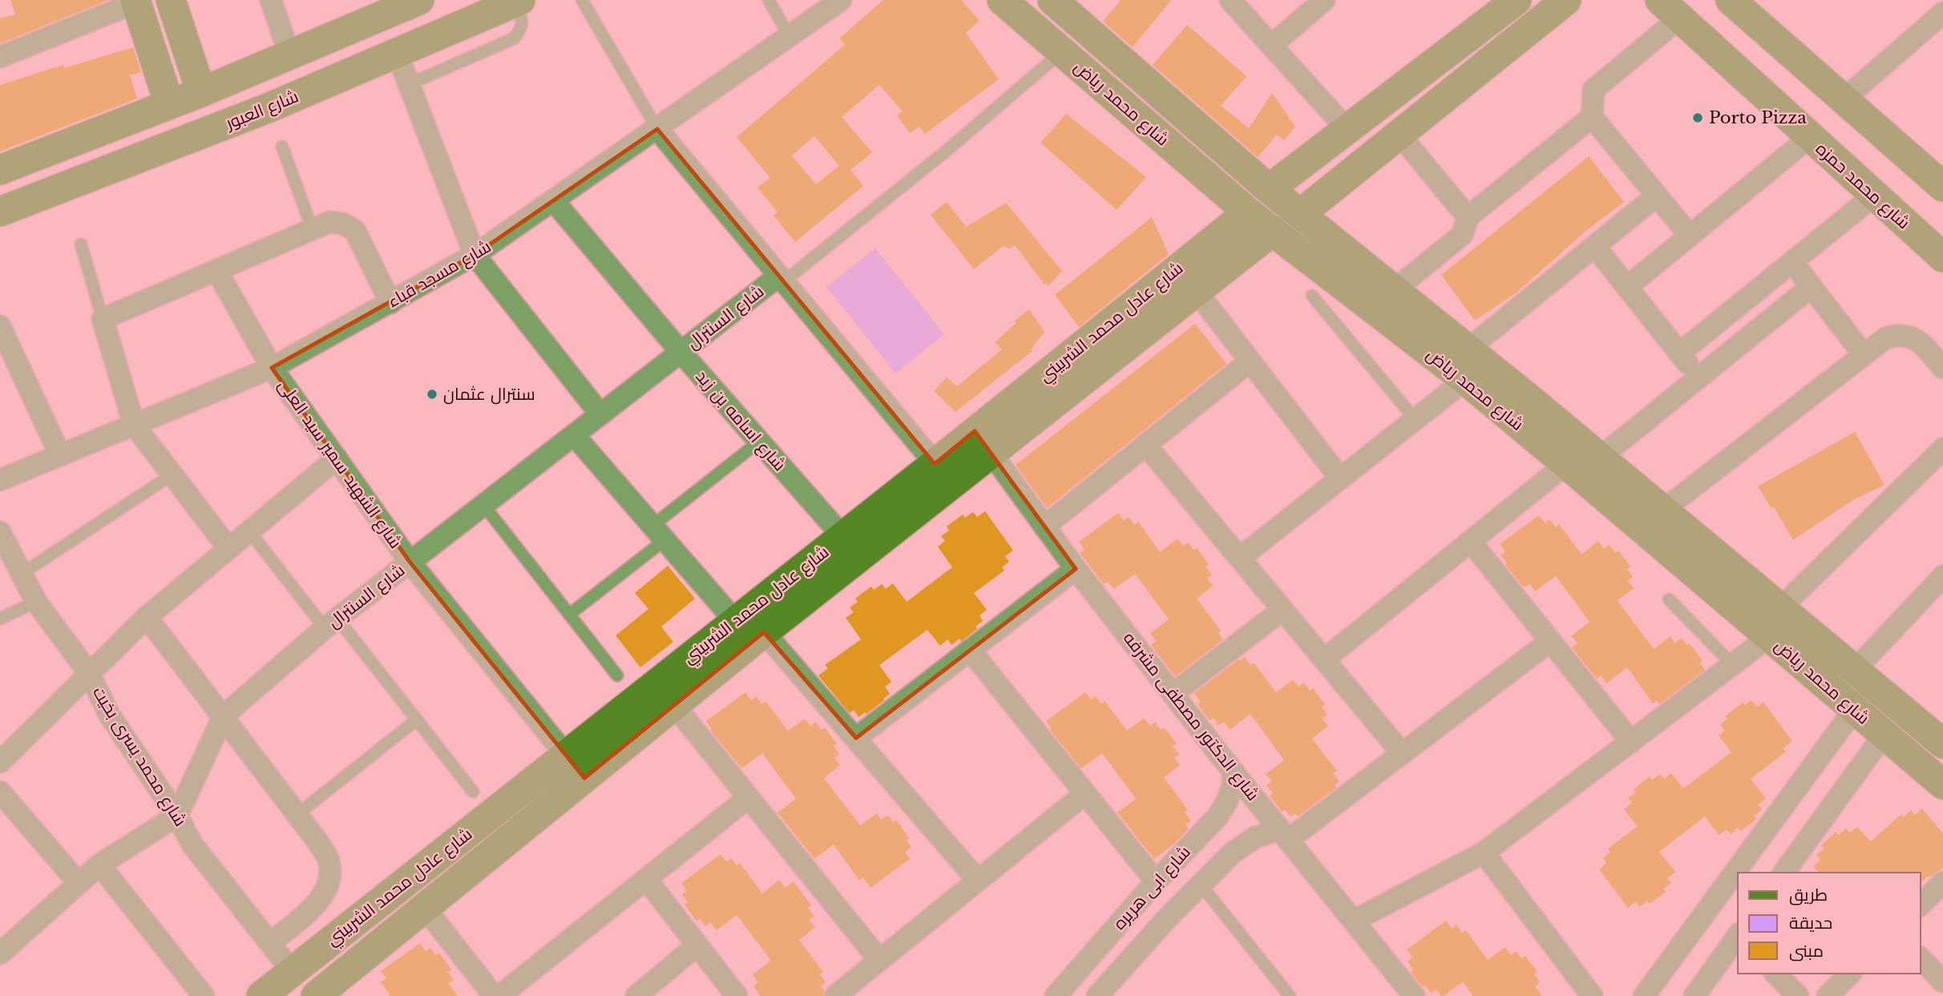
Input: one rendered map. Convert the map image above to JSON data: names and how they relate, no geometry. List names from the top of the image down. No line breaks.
{"streets":{"street":["شارع محمد رياض","شارع العبور","شارع محمد حمزه","شارع مسجد قباء","شارع السنترال","شارع عادل محمد الشربيني","شارع اسامه بن زيد","شارع الشهيد سمير سيد العلى","شارع الدكتور مصطفى مشرفه","شارع محمد يسرى بخيت","شارع ابى هريره"]},"crossings":[["شارع محمد رياض","شارع عادل محمد الشربيني"],["شارع مسجد قباء","شارع اسامه بن زيد"],["شارع مسجد قباء","شارع الشهيد سمير سيد العلى"],["شارع السنترال","شارع اسامه بن زيد"],["شارع السنترال","شارع الشهيد سمير سيد العلى"],["شارع السنترال","شارع محمد يسرى بخيت"],["شارع عادل محمد الشربيني","شارع اسامه بن زيد"],["شارع عادل محمد الشربيني","شارع الشهيد سمير سيد العلى"],["شارع عادل محمد الشربيني","شارع الدكتور مصطفى مشرفه"],["شارع عادل محمد الشربيني","شارع محمد يسرى بخيت"],["شارع الدكتور مصطفى مشرفه","شارع ابى هريره"]],"places":["Porto Pizza","سنترال عثمان"],"legend":["طريق","حديقة","مبنى"]}
